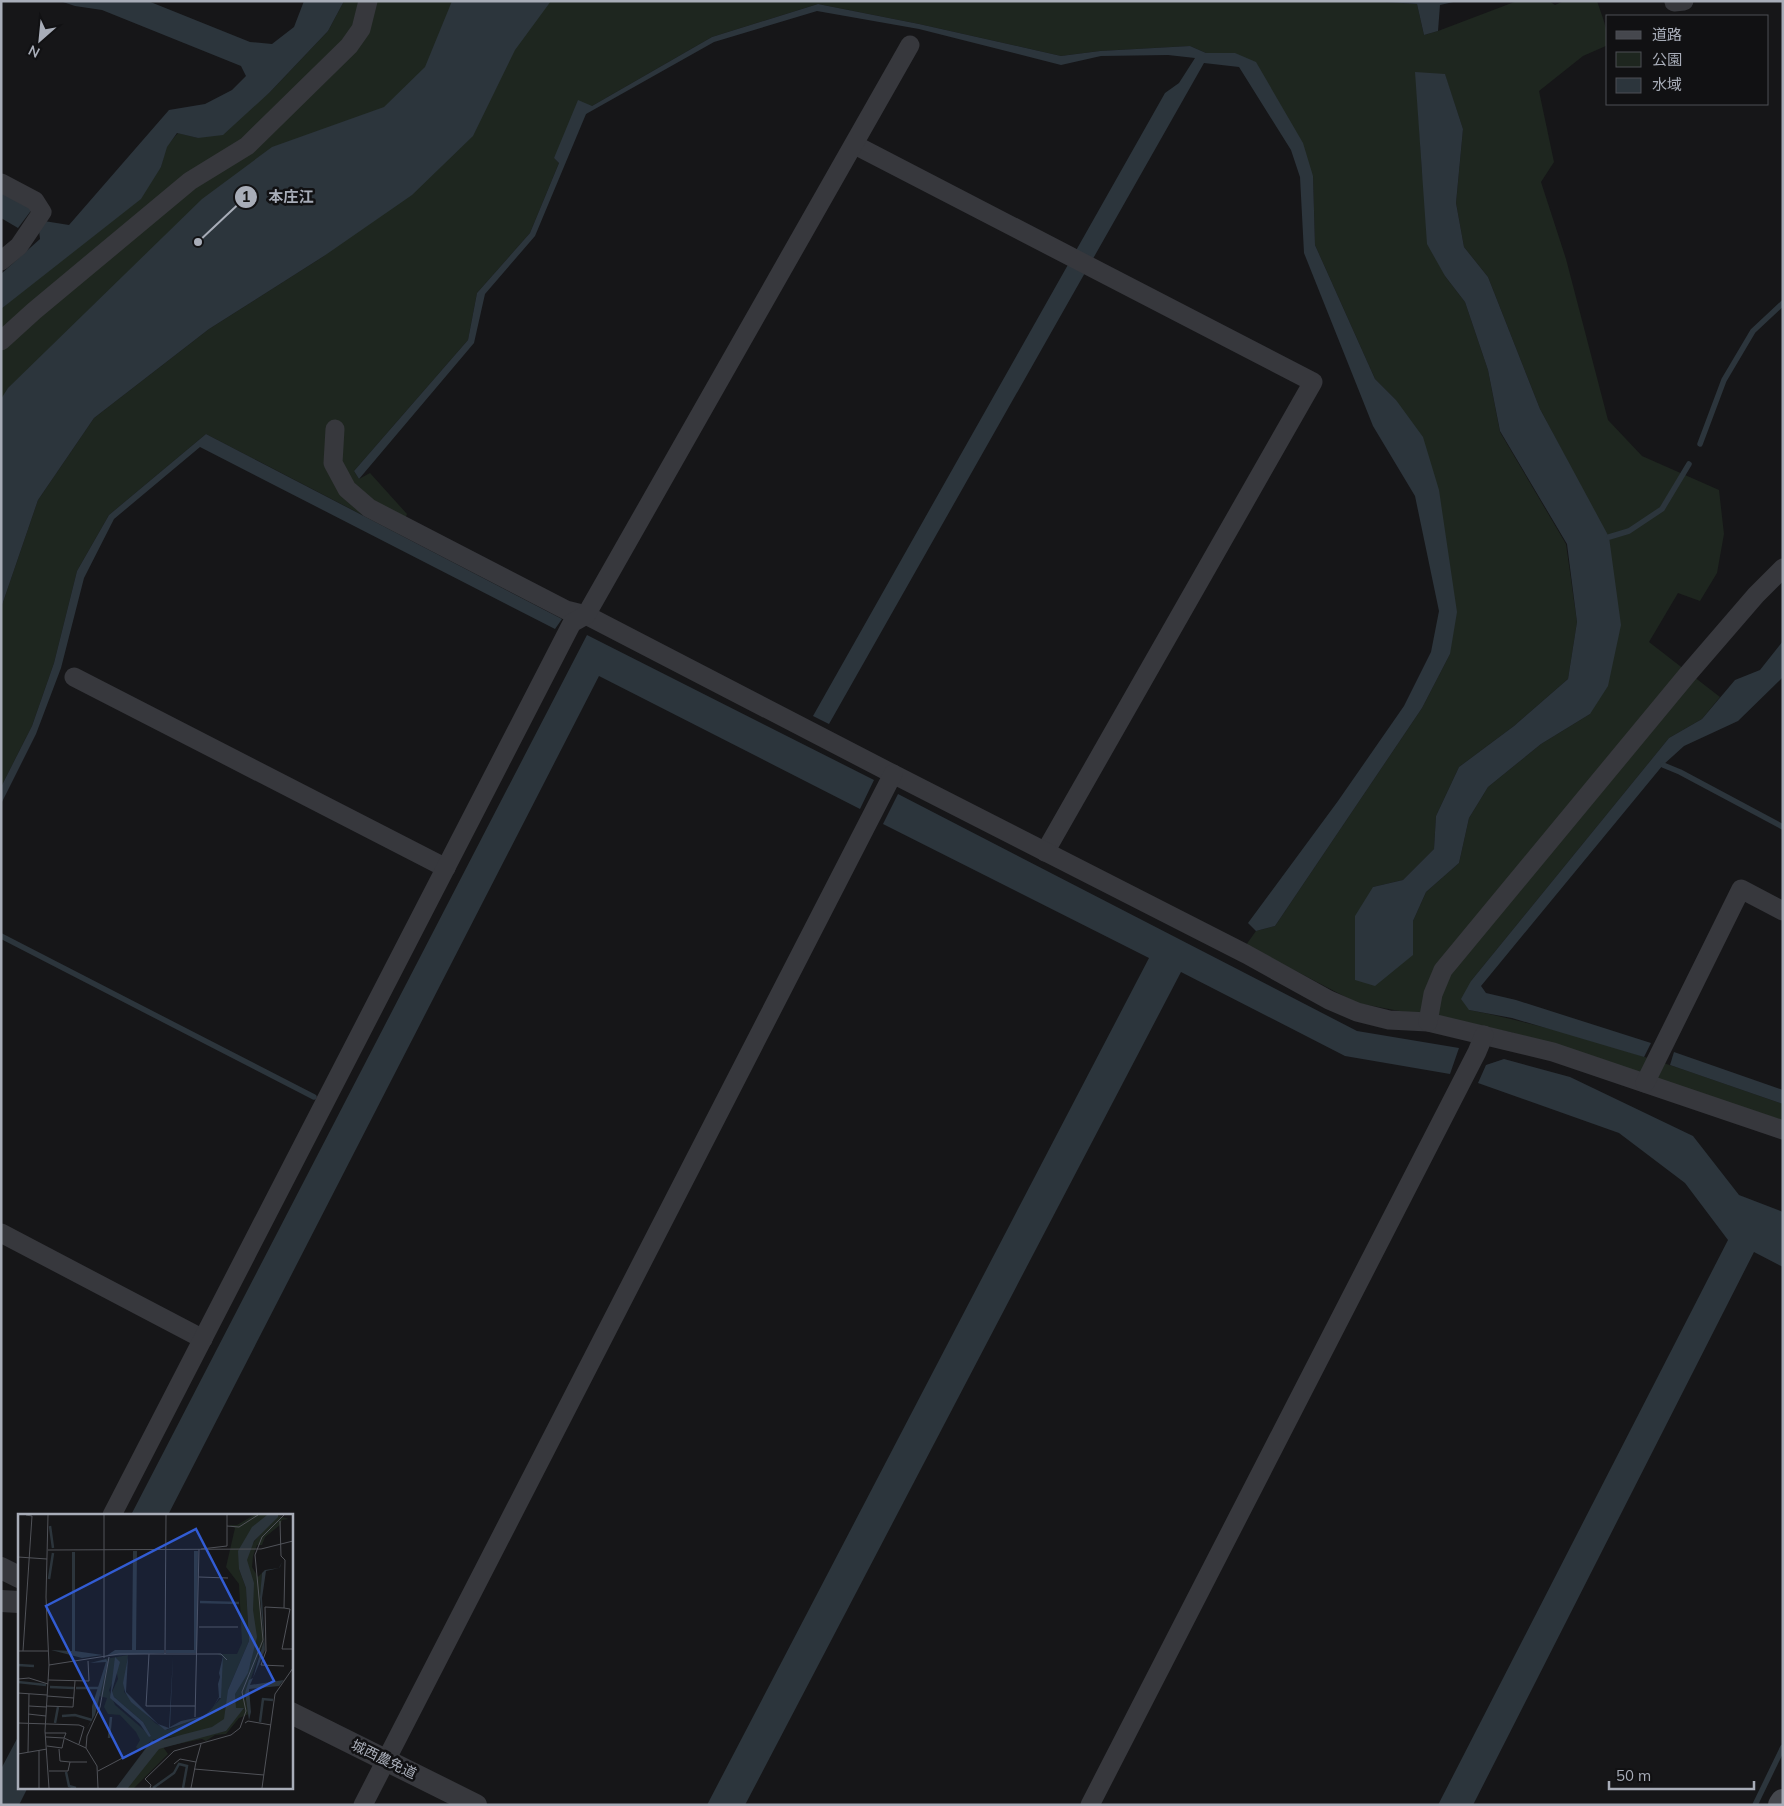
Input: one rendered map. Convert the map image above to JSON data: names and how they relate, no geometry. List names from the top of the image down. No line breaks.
{"streets":{"street":["城西農免道"]},"places":["本庄江"],"legend":["道路","公園","水域"],"scale_bar":"50 m","north":"bottom left"}
